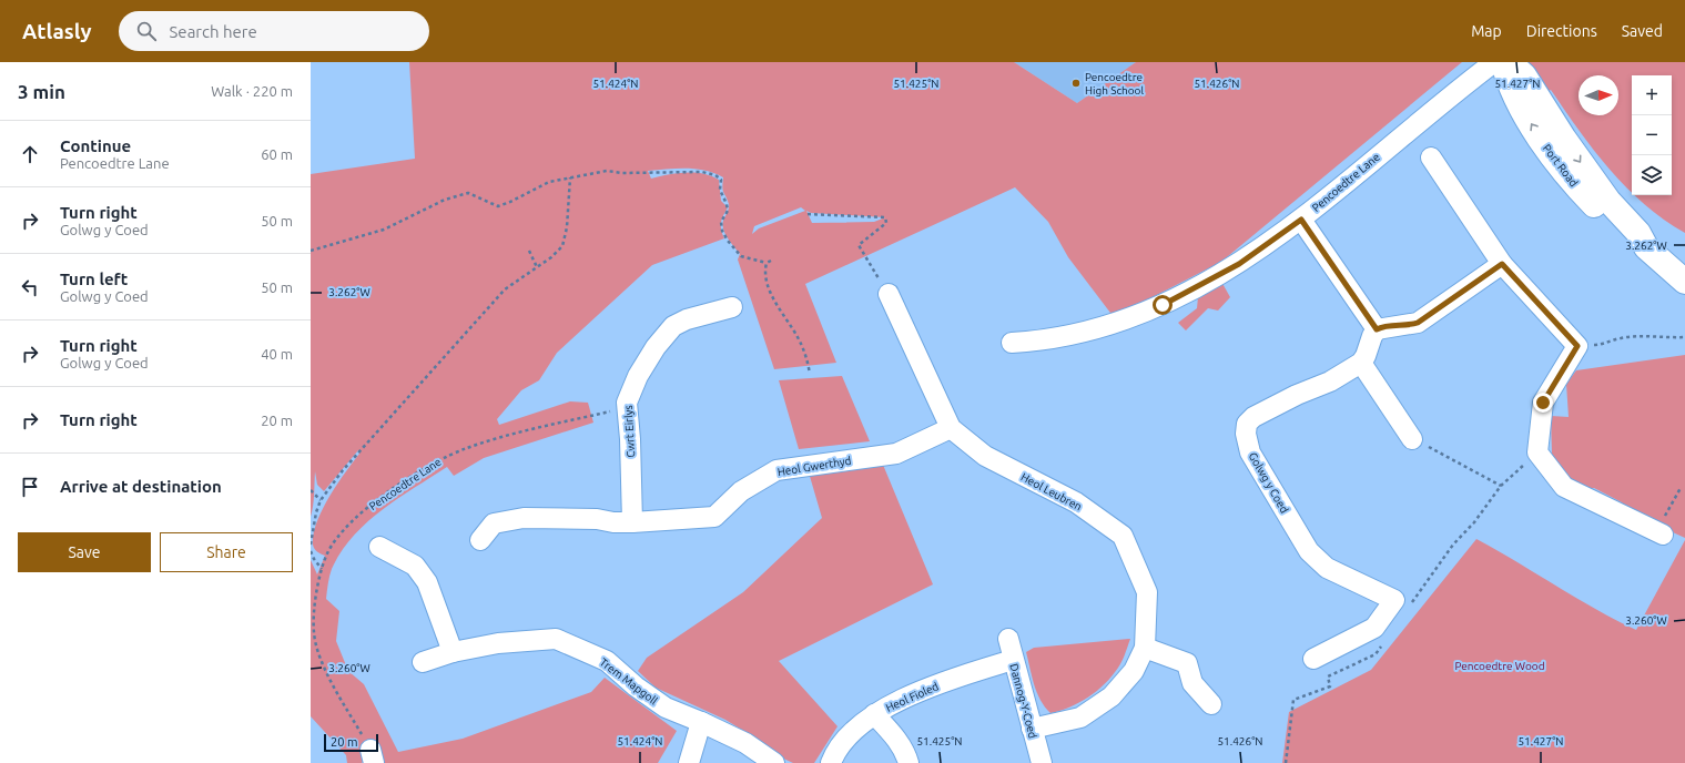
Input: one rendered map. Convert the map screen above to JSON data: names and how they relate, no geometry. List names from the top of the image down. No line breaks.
{"streets":{"main road":["Port Road"],"street":["Pencoedtre Lane","Cwrt Eirlys","Heol Gwerthyd","Golwg y Coed","Heol Leubren","Trem Mapgoll","Heol Fioled","Dannog-Y-Coed"]},"crossings":[["Cwrt Eirlys","Heol Gwerthyd"],["Heol Gwerthyd","Heol Leubren"],["Heol Leubren","Dannog-Y-Coed"],["Heol Fioled","Dannog-Y-Coed"]],"parks":["Pencoedtre Wood"],"places":["Pencoedtre High School"],"scale_bar":"20 m","north":"right","page":{"header":"Atlasly","search":"Search here","nav":["Map","Directions","Saved"],"heading":["3 min","Walk · 220 m"],"map_buttons":["+","−"],"list":[["Continue","Pencoedtre Lane","60 m"],["Turn right","Golwg y Coed","50 m"],["Turn left","Golwg y Coed","50 m"],["Turn right","Golwg y Coed","40 m"],["Turn right","20 m"],"Arrive at destination"],"buttons":["Save","Share"],"scale":"20 m"},"coordinates":["51.424°N","51.425°N","51.426°N","51.427°N","3.262°W","3.260°W"]}
